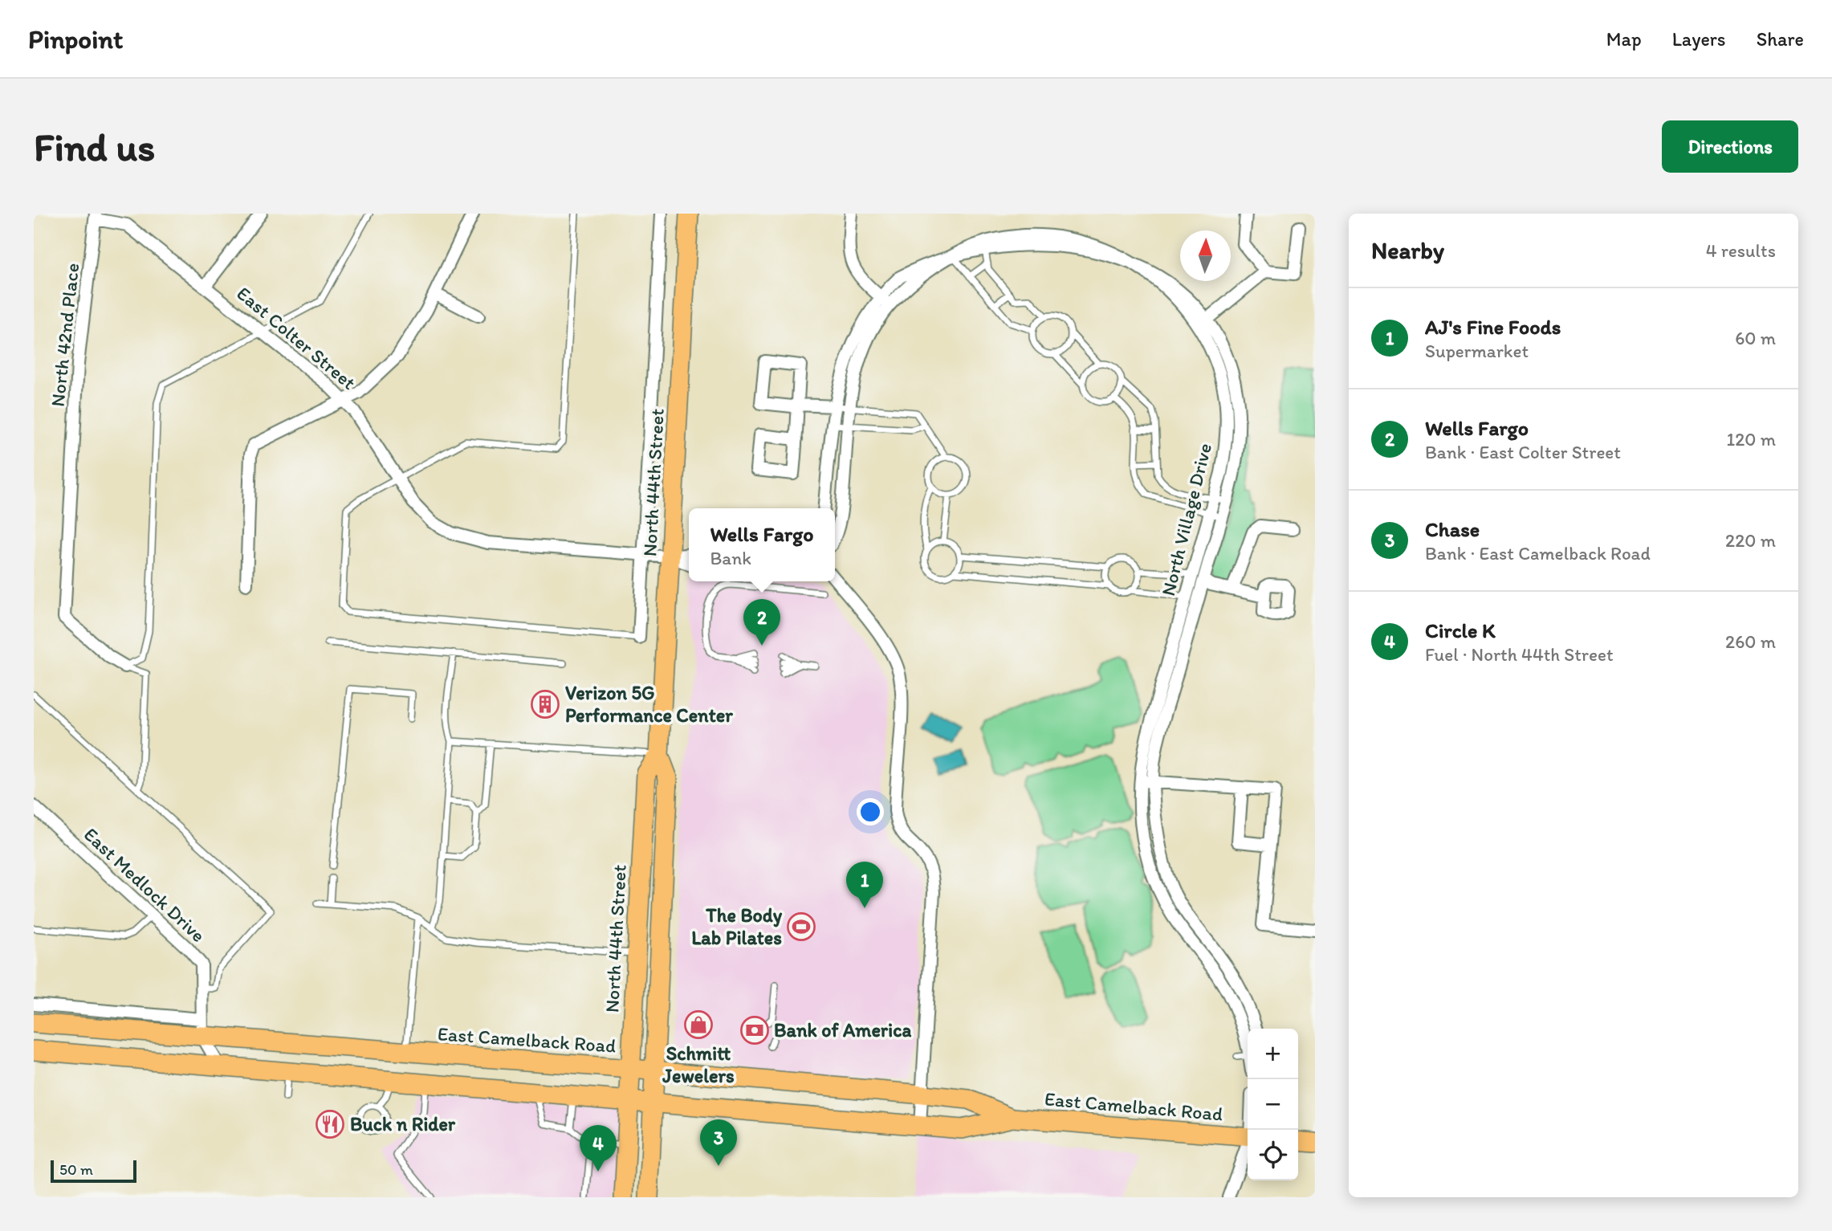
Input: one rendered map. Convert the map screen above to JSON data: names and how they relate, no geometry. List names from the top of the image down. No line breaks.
{"streets":{"main road":["North 44th Street","East Camelback Road"],"street":["North 42nd Place","East Colter Street","North Village Drive","East Medlock Drive"]},"crossings":[["North 42nd Place","East Colter Street"],["East Colter Street","North 44th Street"],["North 44th Street","East Camelback Road"],["East Medlock Drive","East Camelback Road"]],"places":{"building":["Verizon 5G Performance Center"],"sports":["The Body Lab Pilates"],"shop":["Schmitt Jewelers"],"bank":["Bank of America"],"restaurant":["Buck n Rider"]},"scale_bar":"50 m","north":"top","page":{"header":"Pinpoint","nav":["Map","Layers","Share"],"buttons":"Directions","title":"Find us","heading":["Nearby","4 results"],"list":[{"mark":"1","name":"AJ's Fine Foods","note":"Supermarket","value":"60 m"},{"mark":"2","name":"Wells Fargo","note":"Bank · East Colter Street","value":"120 m"},{"mark":"3","name":"Chase","note":"Bank · East Camelback Road","value":"220 m"},{"mark":"4","name":"Circle K","note":"Fuel · North 44th Street","value":"260 m"}],"popup":["Wells Fargo","Bank"],"pins":["2","1","3","4"],"map_buttons":["+","−"],"scale":"50 m"}}
